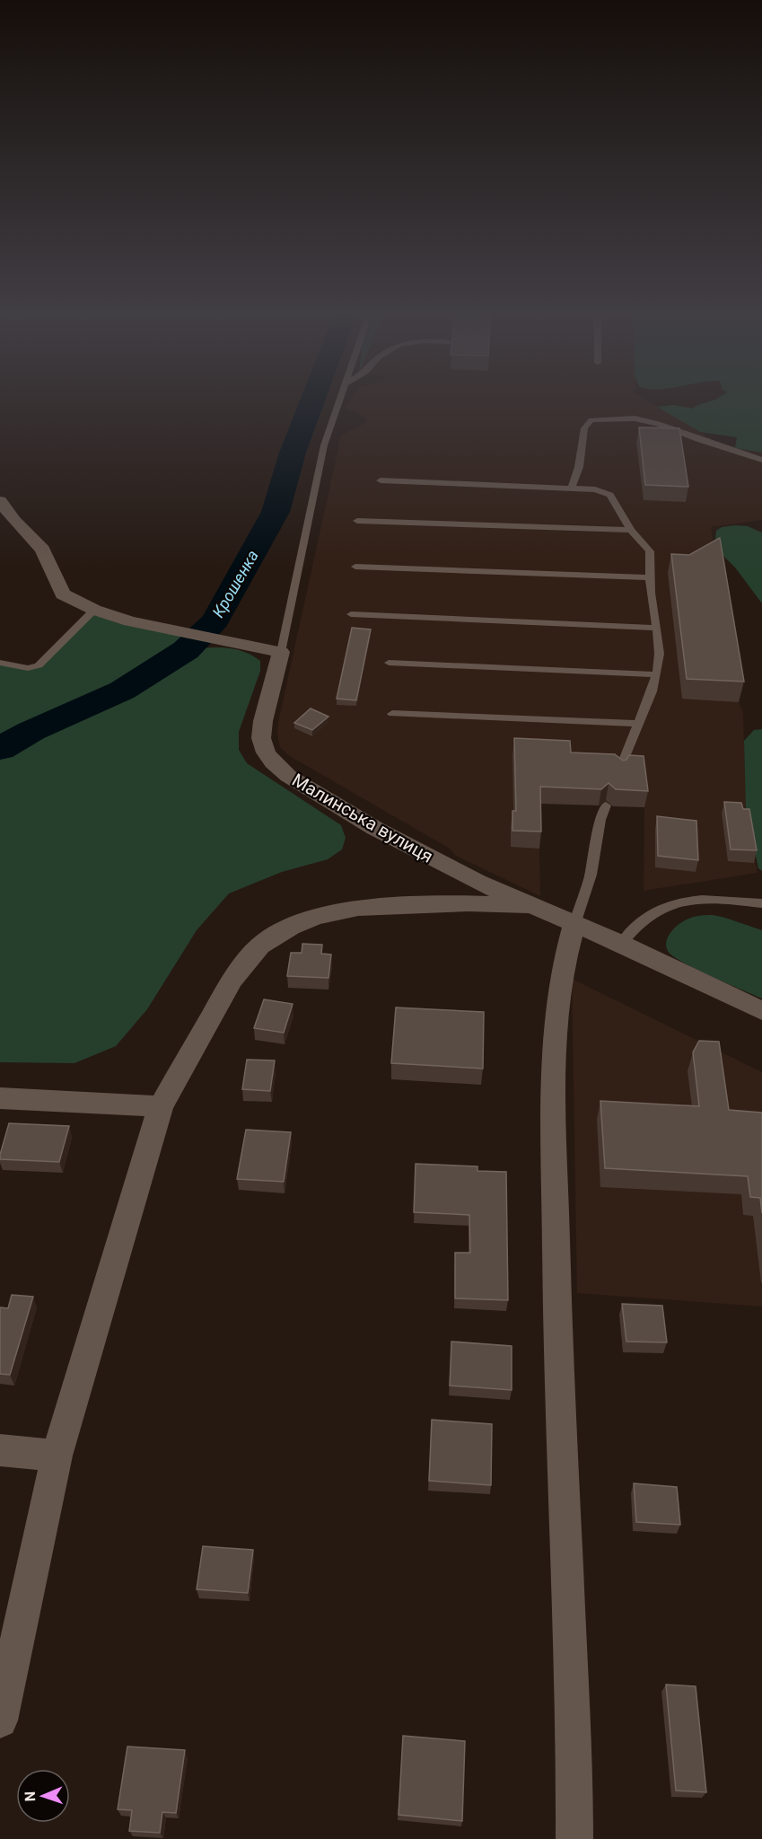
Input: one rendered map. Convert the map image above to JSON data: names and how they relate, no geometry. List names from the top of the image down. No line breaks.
{"streets":{"street":["Малинська вулиця"]},"water":["Крошенка"],"north":"left"}
